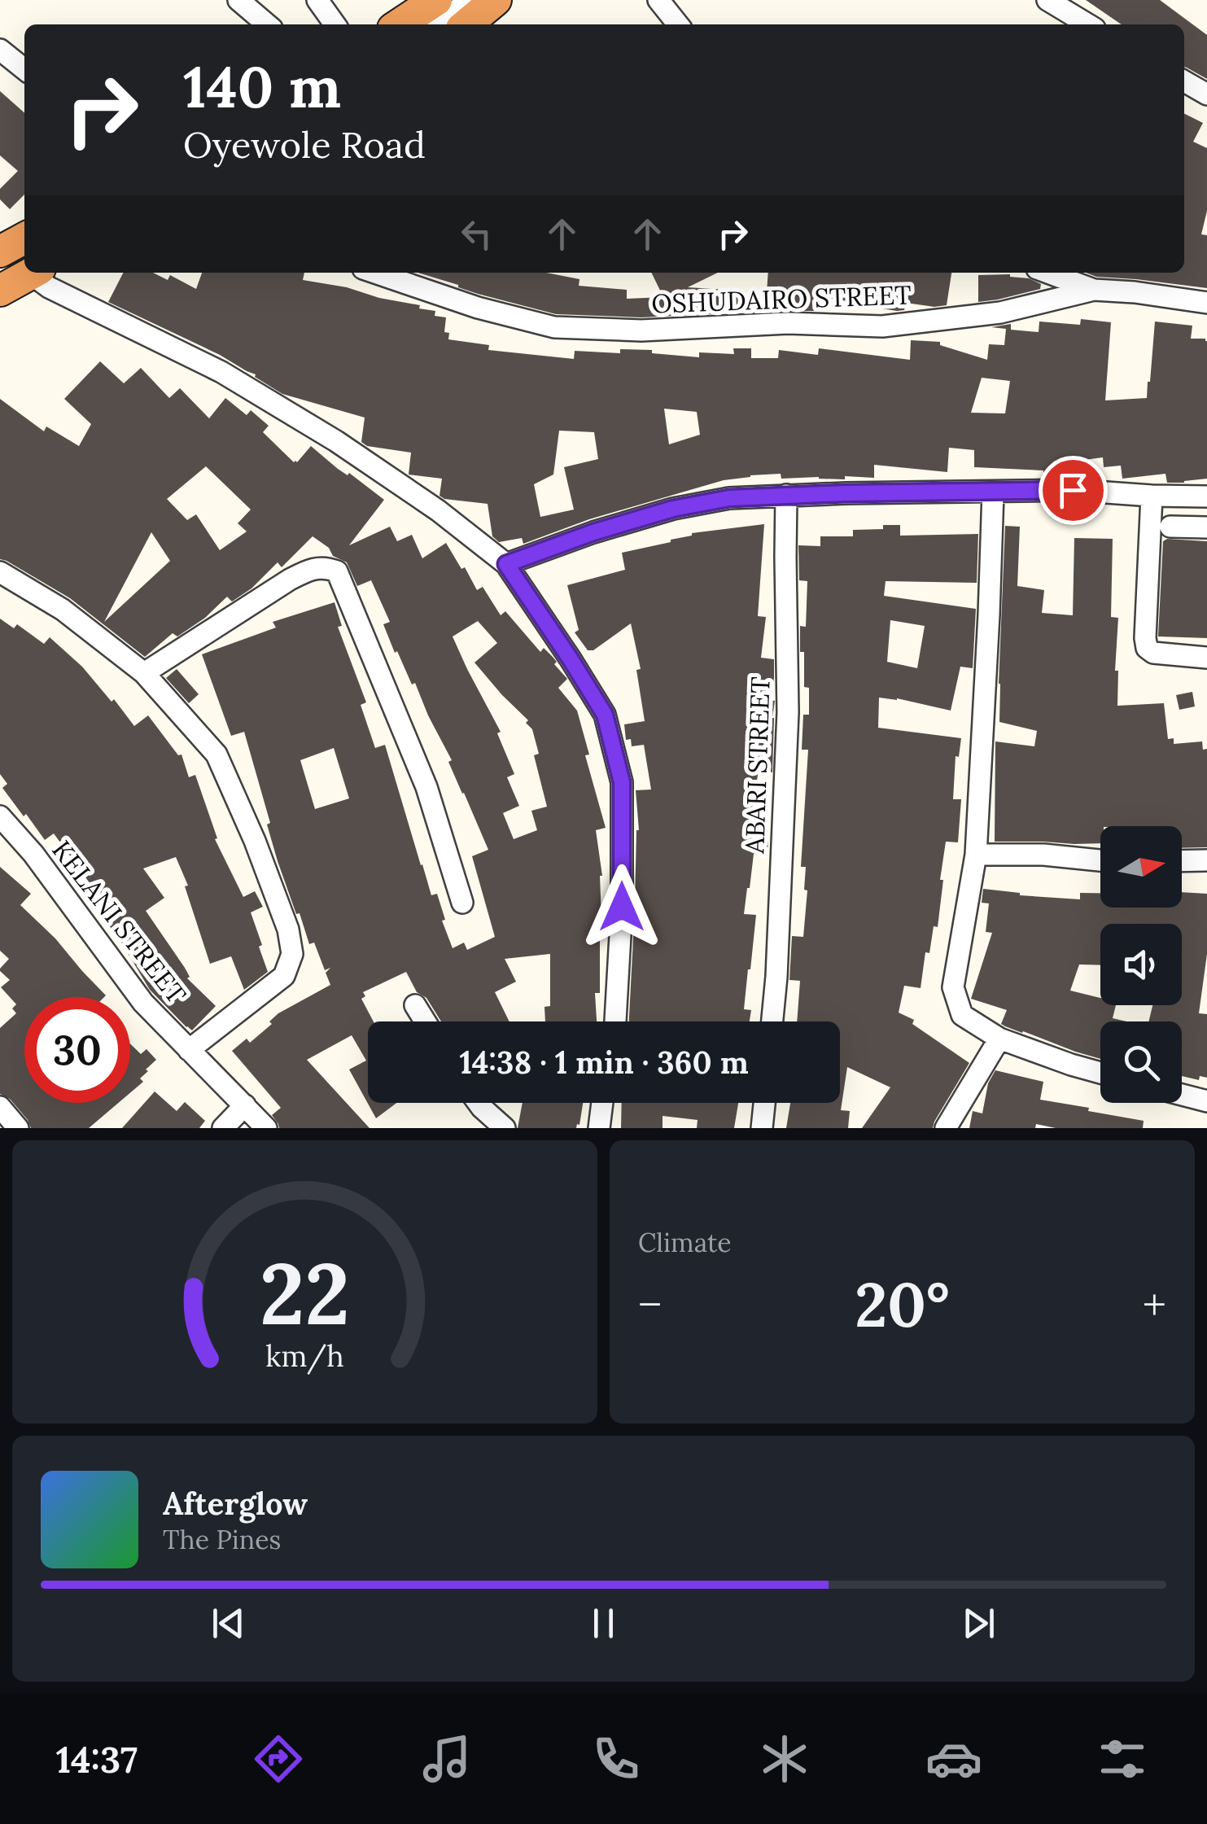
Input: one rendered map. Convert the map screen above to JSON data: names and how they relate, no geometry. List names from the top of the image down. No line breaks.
{"streets":{"street":["OSHUDAIRO STREET","ABARI STREET","KELANI STREET"]},"north":"right","page":{"turn":["140 m","Oyewole Road"],"limit":"30","trip":"14:38 · 1 min · 360 m","tile":"Climate","heat":["−","20°","+"],"song":["Afterglow","The Pines"],"tabs":"14:37","gauge":["22","km/h"]}}
